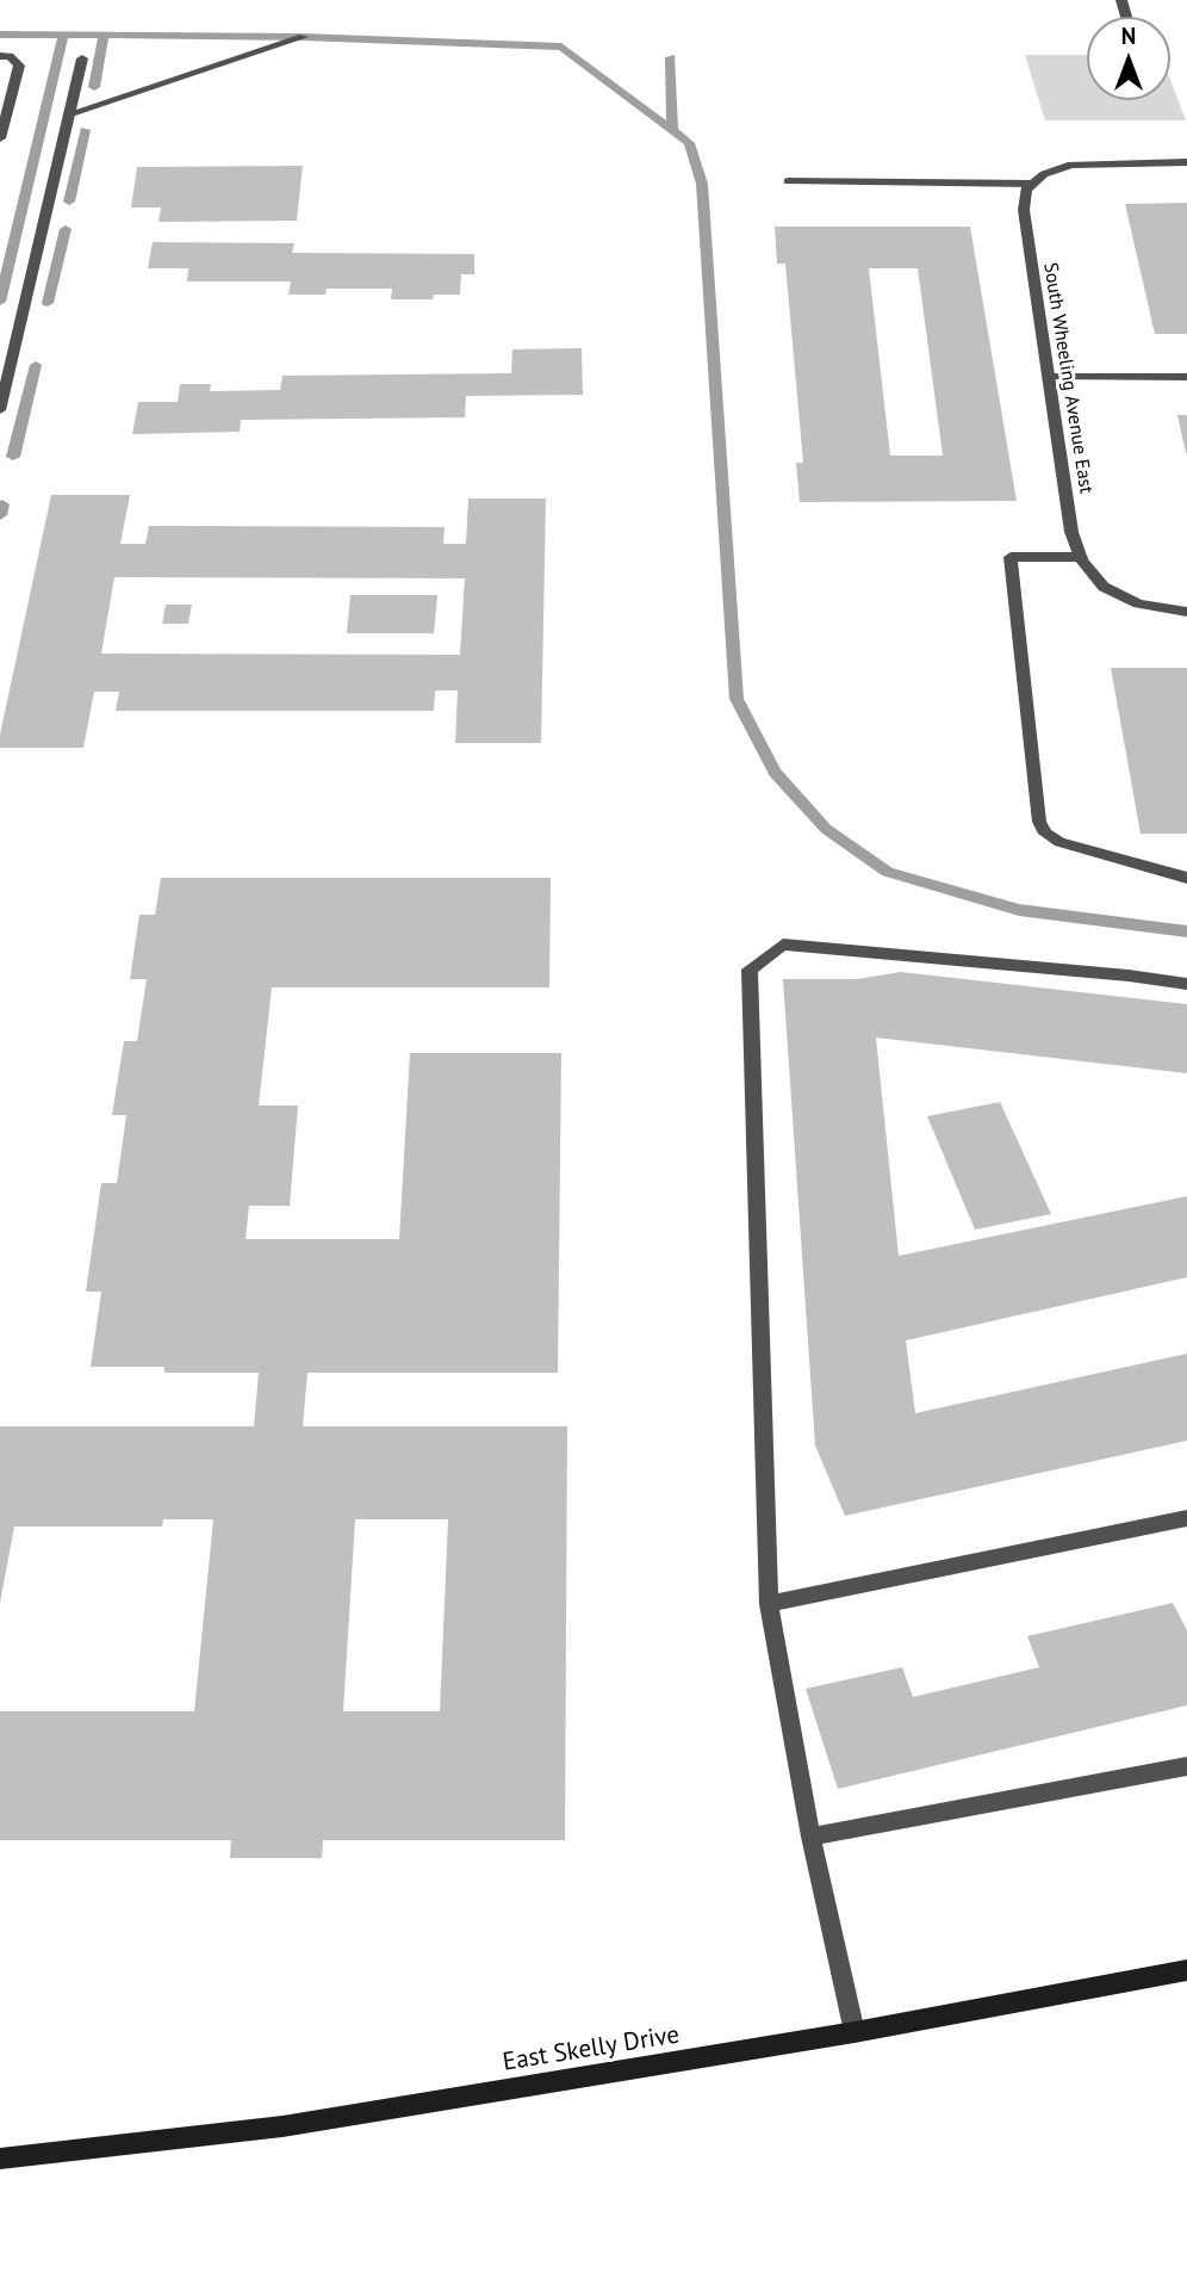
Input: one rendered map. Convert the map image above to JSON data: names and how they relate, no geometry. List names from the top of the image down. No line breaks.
{"streets":{"main road":["East Skelly Drive"],"street":["South Wheeling Avenue East"]},"north":"top"}
